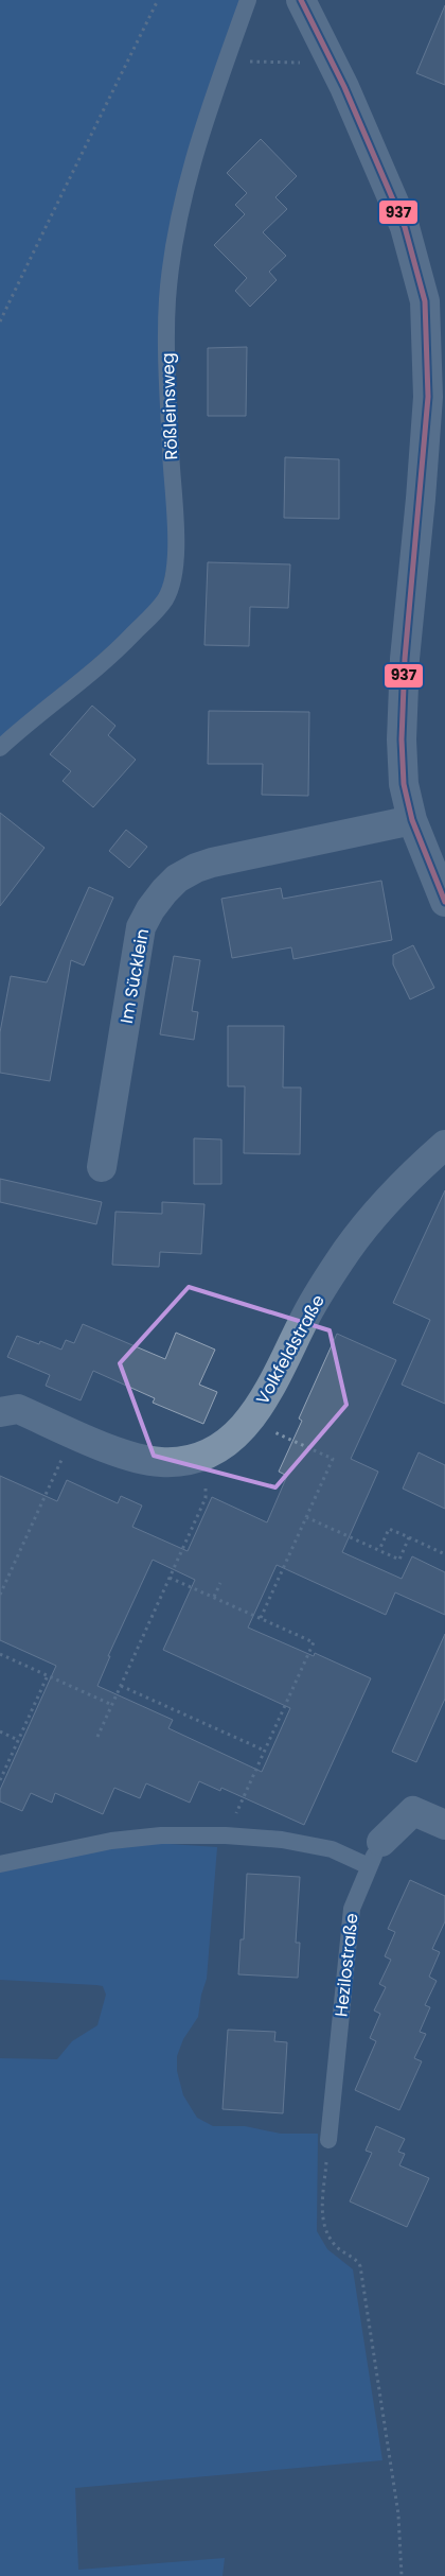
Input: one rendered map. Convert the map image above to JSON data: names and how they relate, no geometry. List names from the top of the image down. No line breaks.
{"streets":{"street":["Im Sücklein","Volkfeldstraße","Hezilostraße"],"lane":["Rößleinsweg"]},"lines":["transit line 937"]}
